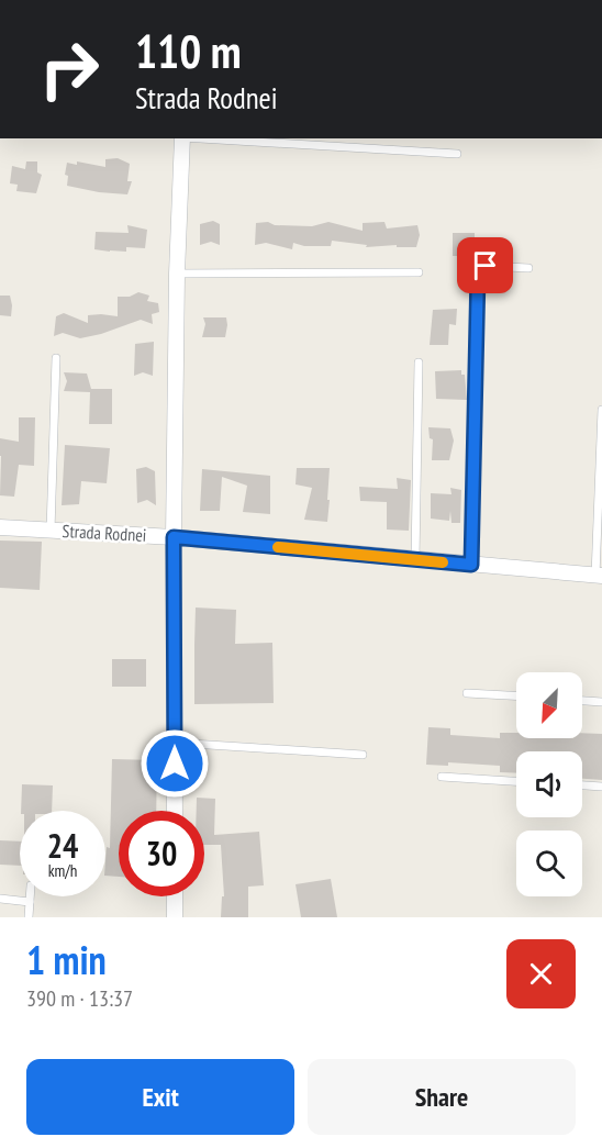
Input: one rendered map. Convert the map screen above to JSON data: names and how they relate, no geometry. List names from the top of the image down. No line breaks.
{"streets":{"street":["Strada Rodnei"]},"north":"bottom left","page":{"turn":["110 m","Strada Rodnei"],"speed":"24 km/h","limit":"30","heading":["1 min","390 m · 13:37"],"buttons":["Exit","Share"]}}
